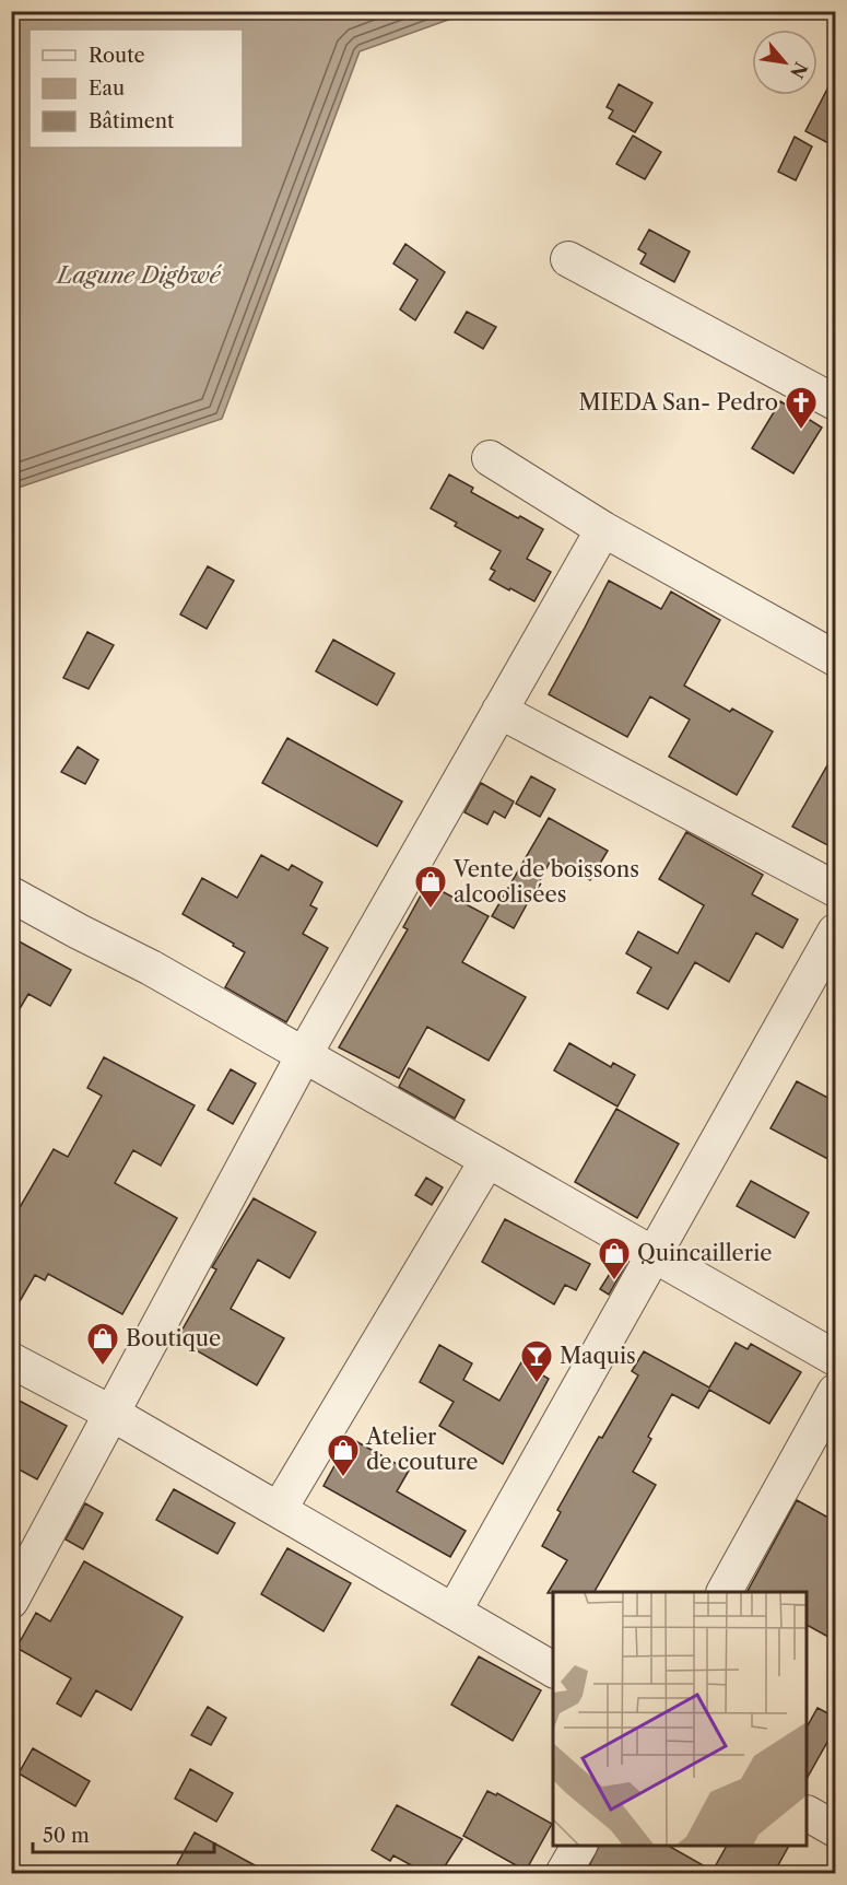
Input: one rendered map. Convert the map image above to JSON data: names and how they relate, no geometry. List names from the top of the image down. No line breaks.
{"water":["Lagune Digbwé"],"places":{"church":["MIEDA San- Pedro"],"shop":["Vente de boissons alcoolisées","Quincaillerie","Boutique","Atelier de couture"],"bar":["Maquis"]},"legend":["Route","Eau","Bâtiment"],"scale_bar":"50 m","north":"bottom right"}
